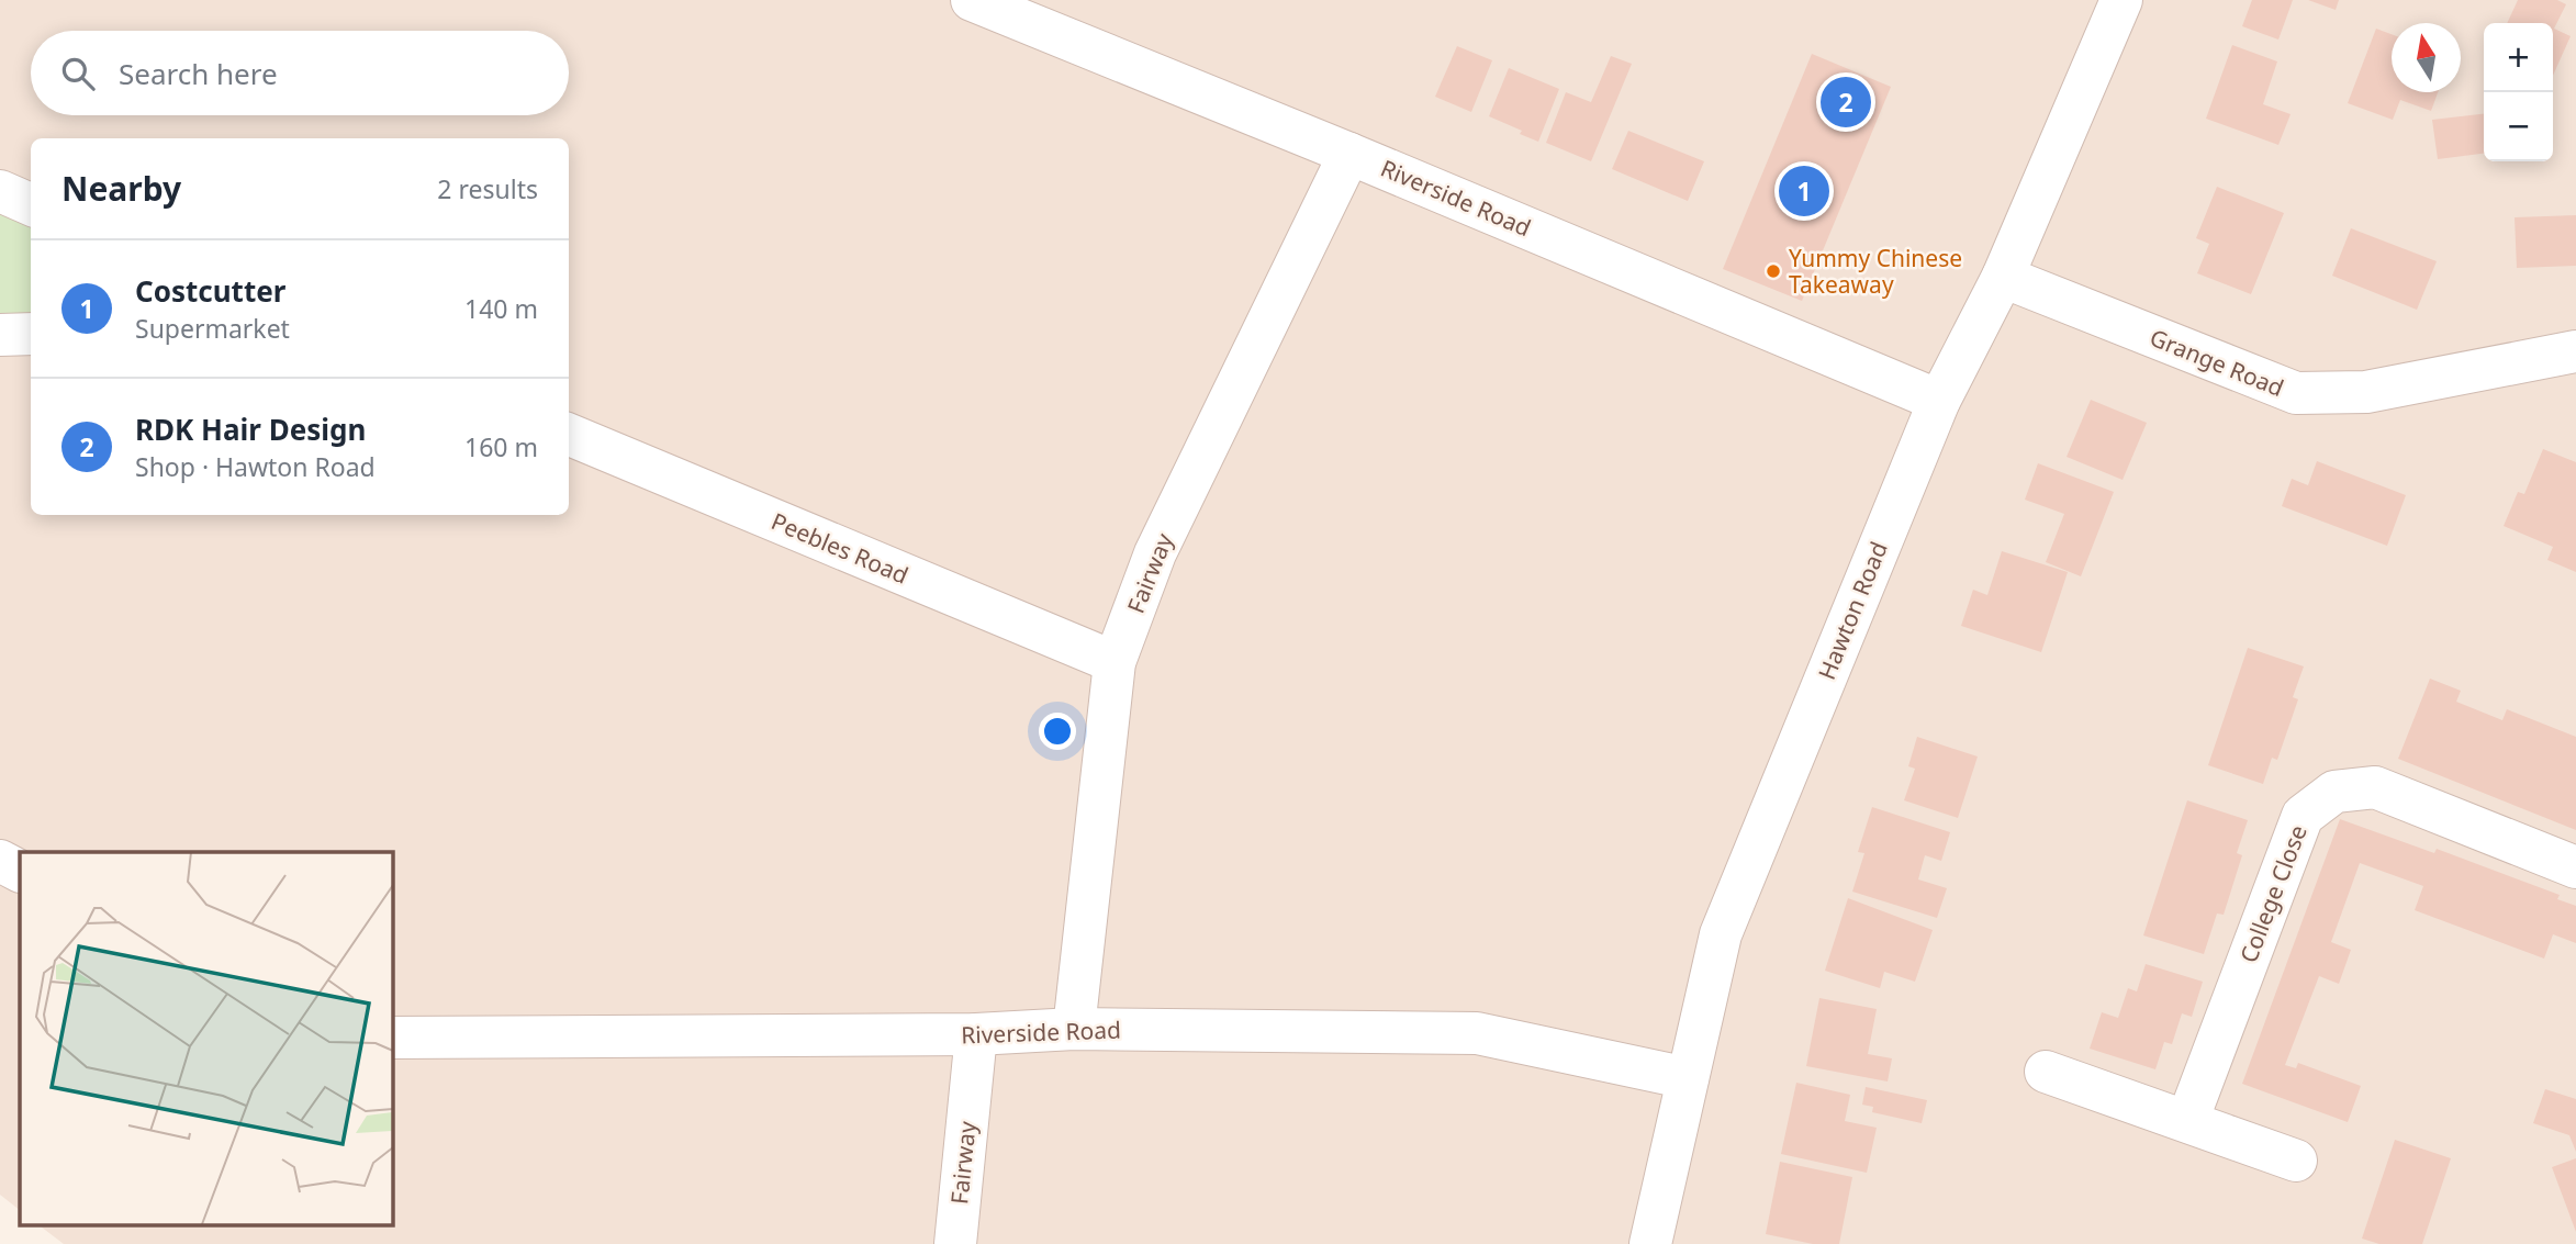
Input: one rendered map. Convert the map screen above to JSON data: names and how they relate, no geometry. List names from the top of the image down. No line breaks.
{"streets":{"street":["Riverside Road","Grange Road","Peebles Road","Fairway","Hawton Road","College Close"]},"crossings":[["Riverside Road","Fairway"],["Riverside Road","Hawton Road"],["Grange Road","Hawton Road"],["Peebles Road","Fairway"]],"places":["Yummy Chinese Takeaway"],"north":"top","page":{"map_buttons":["+","−"],"search":"Search here","pins":["2","1"],"heading":["Nearby","2 results"],"list":[{"mark":"1","name":"Costcutter","note":"Supermarket","value":"140 m"},{"mark":"2","name":"RDK Hair Design","note":"Shop · Hawton Road","value":"160 m"}]}}
